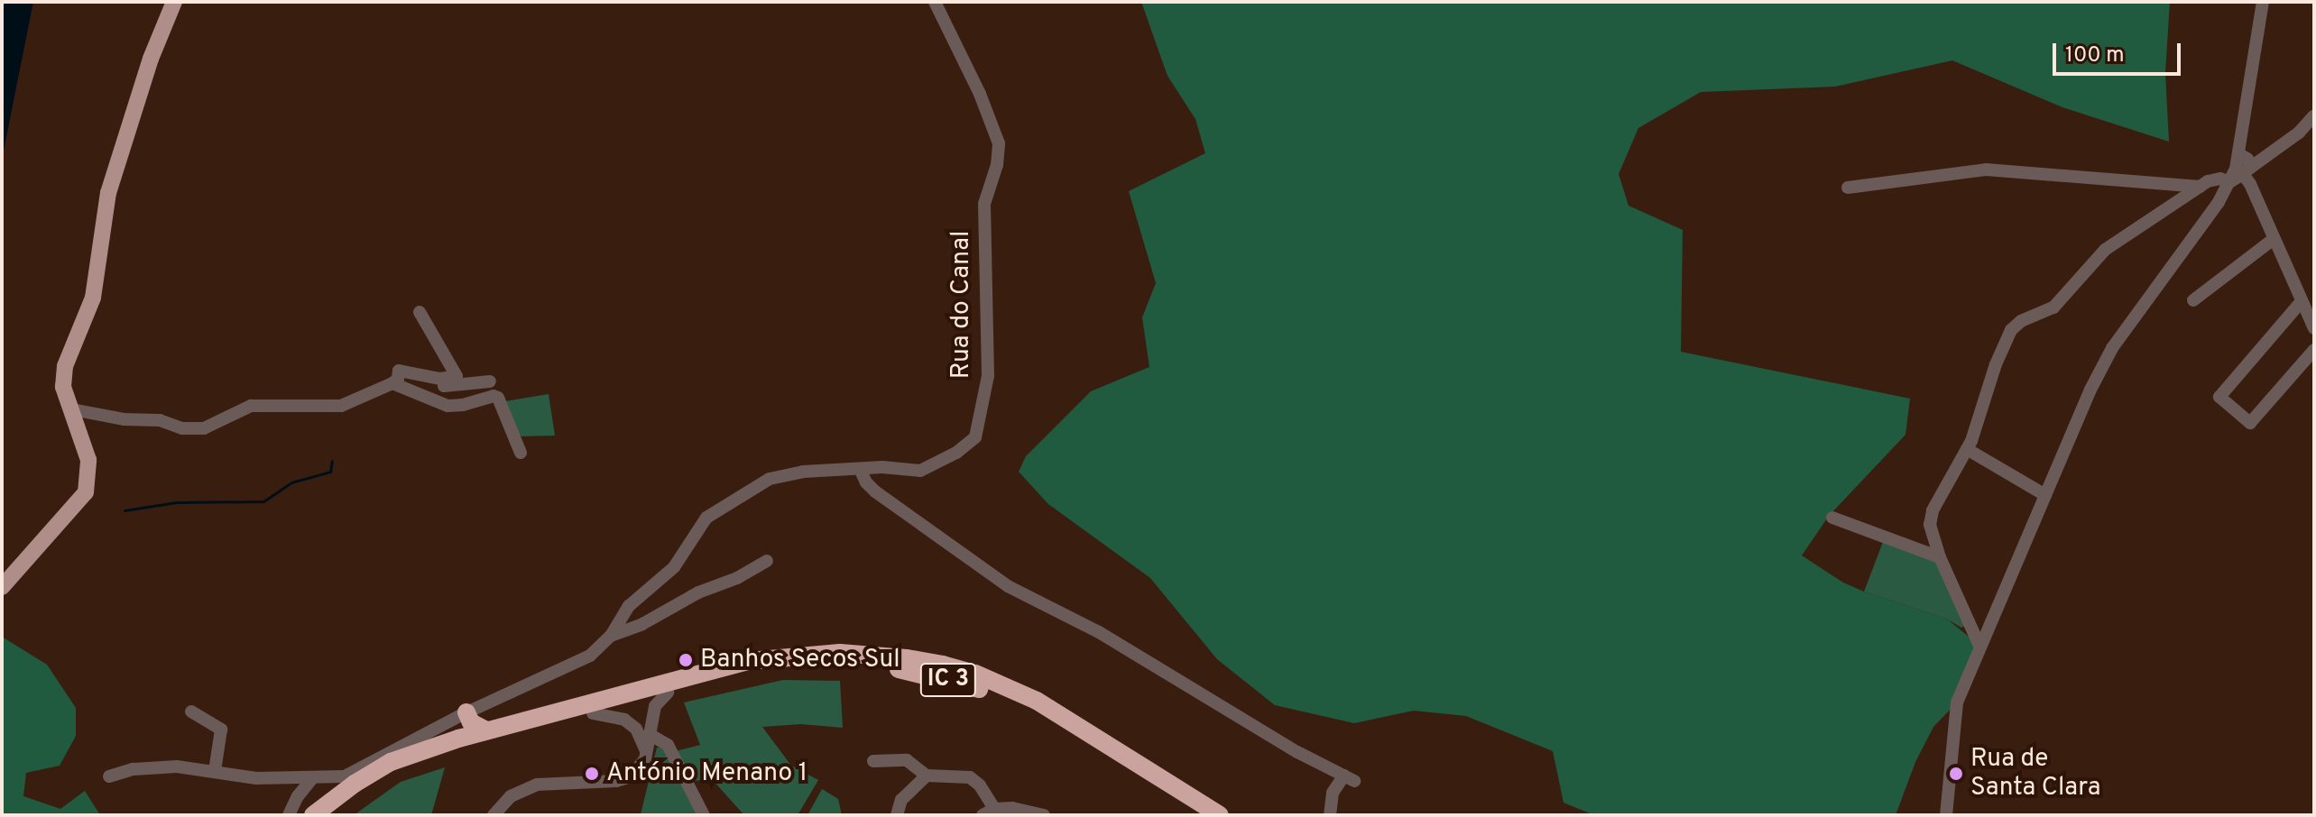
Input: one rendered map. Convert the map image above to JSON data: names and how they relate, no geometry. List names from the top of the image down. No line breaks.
{"streets":{"highway":["IC 3"],"street":["Rua do Canal"]},"places":["Banhos Secos Sul","António Menano 1","Rua de Santa Clara"],"scale_bar":"100 m"}
